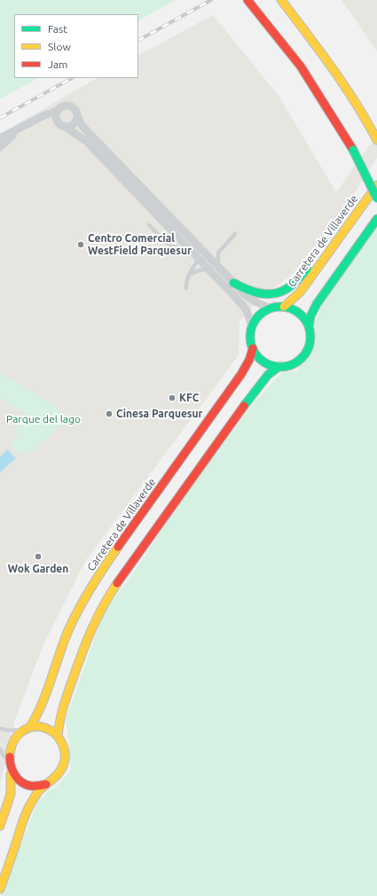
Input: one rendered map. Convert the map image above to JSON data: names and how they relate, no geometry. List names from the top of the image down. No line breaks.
{"streets":{"highway":["Carretera de Villaverde"]},"parks":["Parque del lago"],"places":["Centro Comercial WestField Parquesur","KFC","Cinesa Parquesur","Wok Garden"],"legend":["Fast","Slow","Jam"]}
